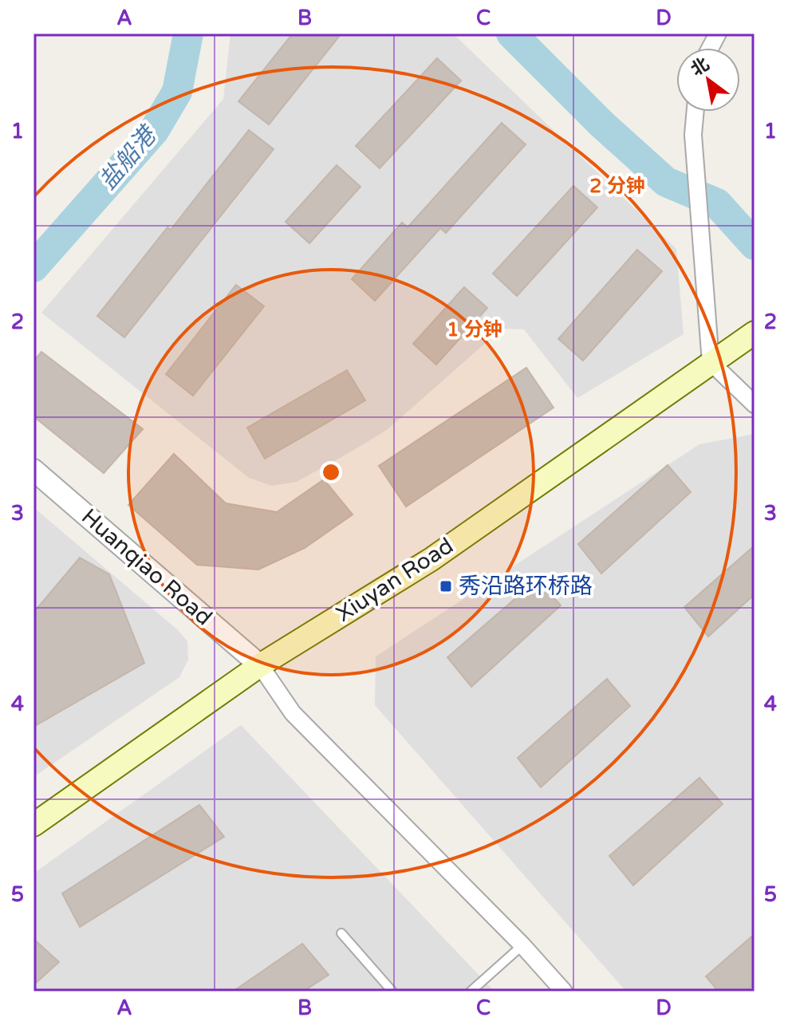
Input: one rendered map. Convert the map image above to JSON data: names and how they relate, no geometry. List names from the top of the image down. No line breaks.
{"streets":{"main road":["Xiuyan Road"],"street":["Huanqiao Road"]},"crossings":[["Huanqiao Road","Xiuyan Road"]],"water":["盐船港"],"places":{"transit":["秀沿路环桥路"]},"north":"top left","grid":{"columns":["A","B","C","D"],"rows":["1","2","3","4","5"]},"rings":["2 分钟","1 分钟"]}
